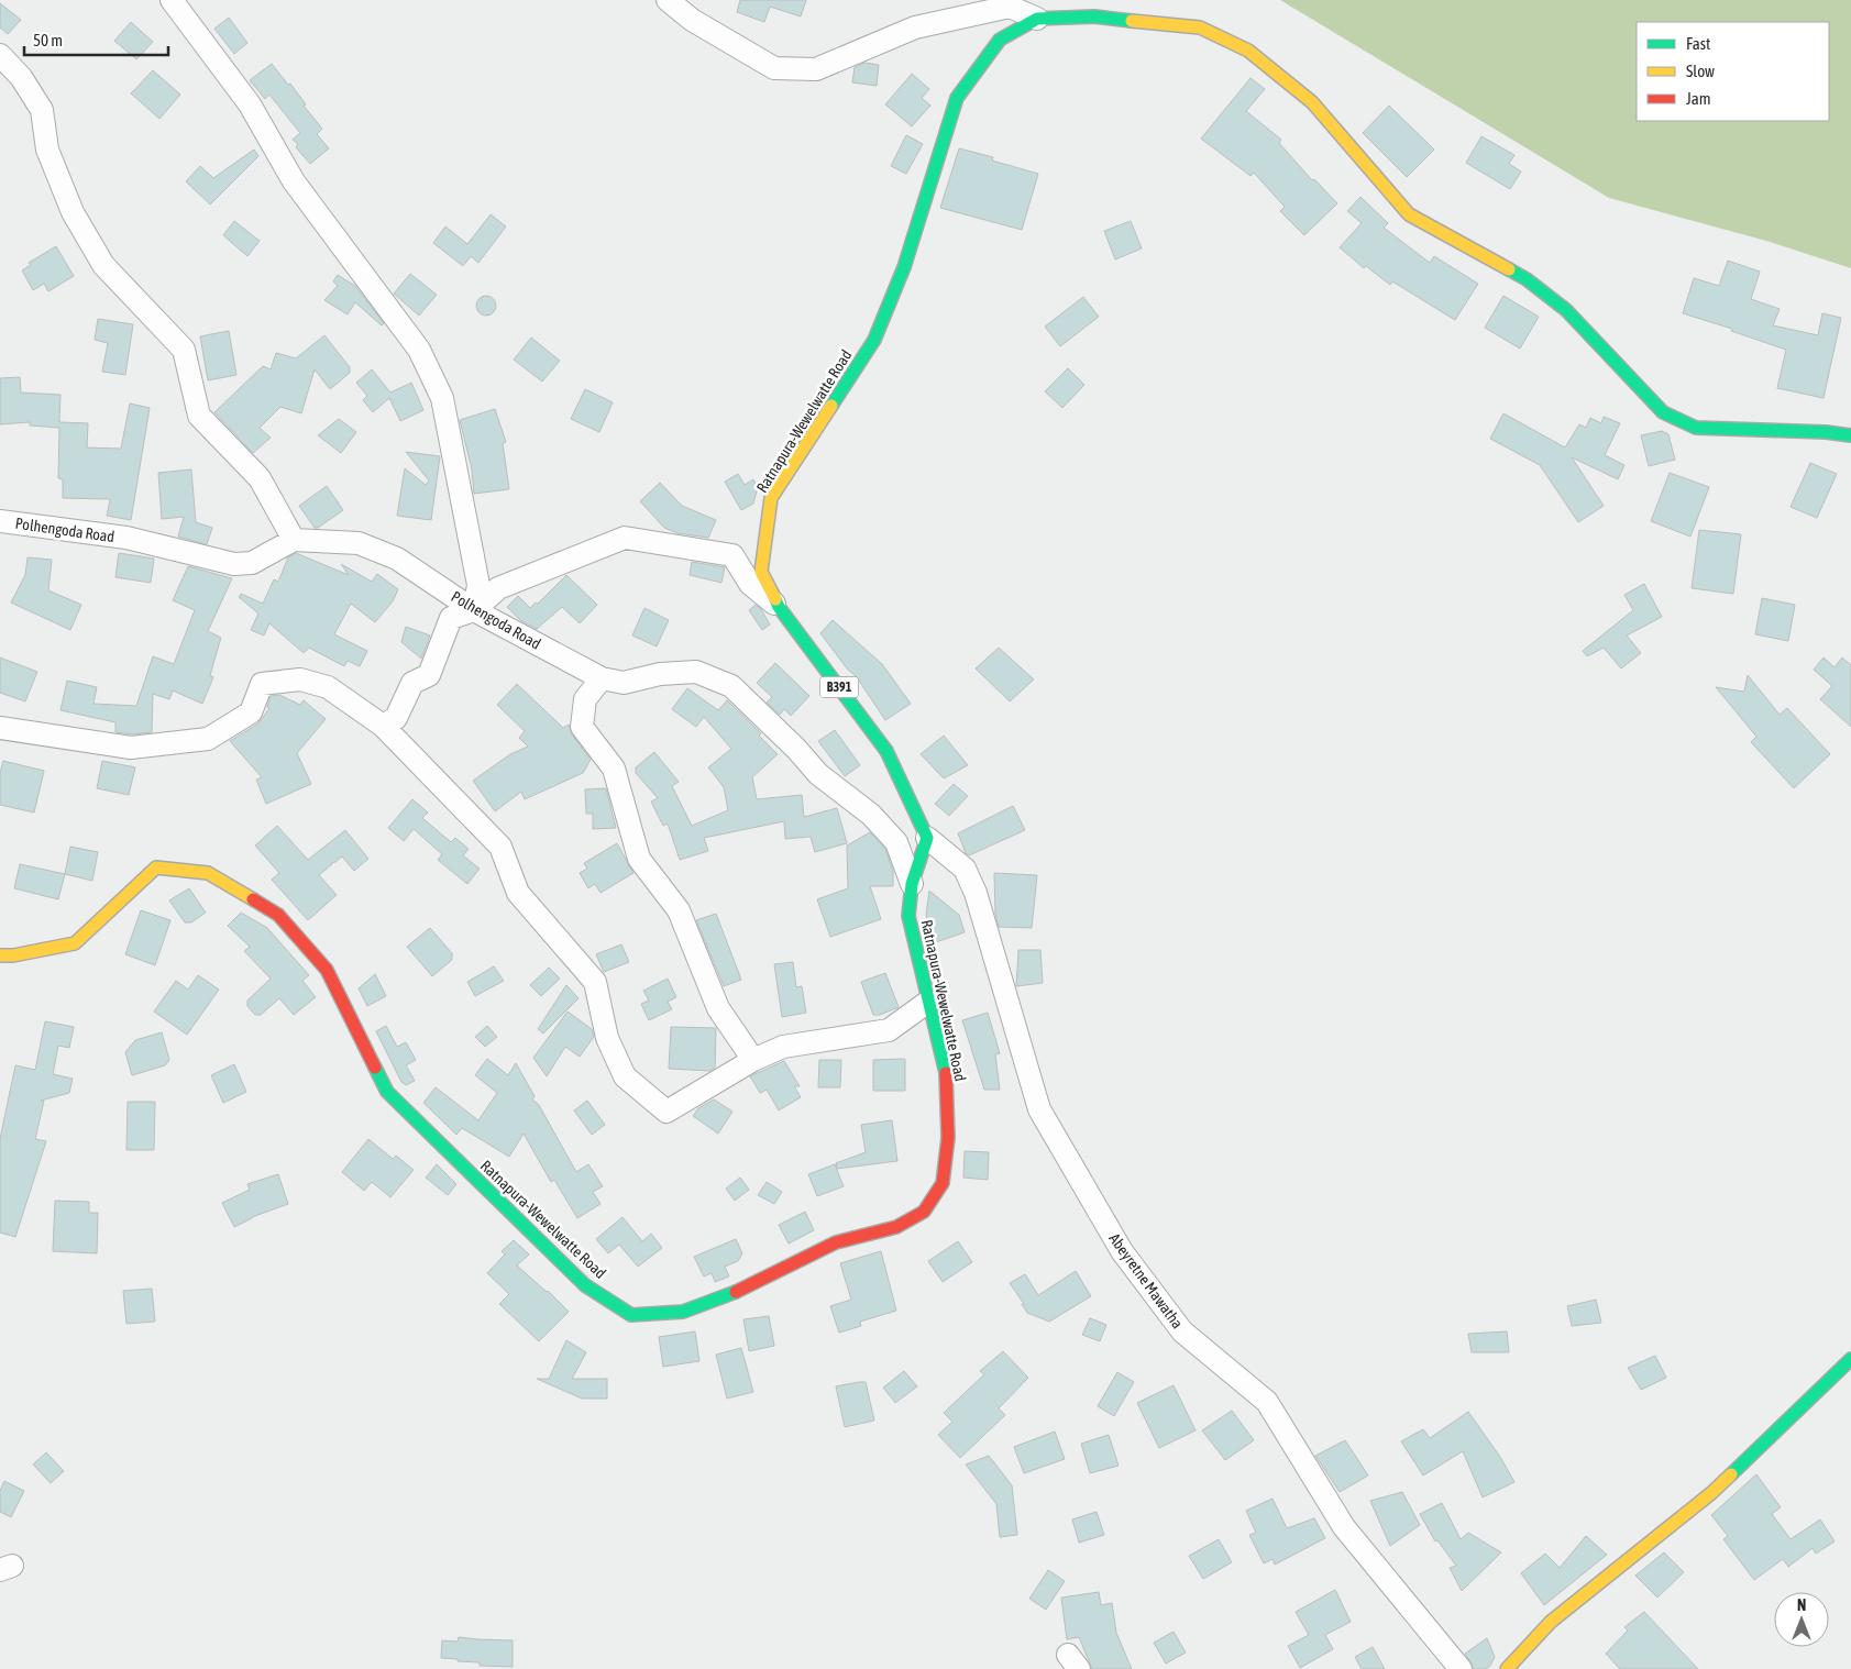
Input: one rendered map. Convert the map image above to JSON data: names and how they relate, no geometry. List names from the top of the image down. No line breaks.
{"streets":{"main road":["Ratnapura-Wewelwatte Road","B391"],"street":["Polhengoda Road","Abeyretne Mawatha"]},"crossings":[["Ratnapura-Wewelwatte Road","Polhengoda Road"],["Ratnapura-Wewelwatte Road","Abeyretne Mawatha"]],"legend":["Fast","Slow","Jam"],"scale_bar":"50 m","north":"top"}
